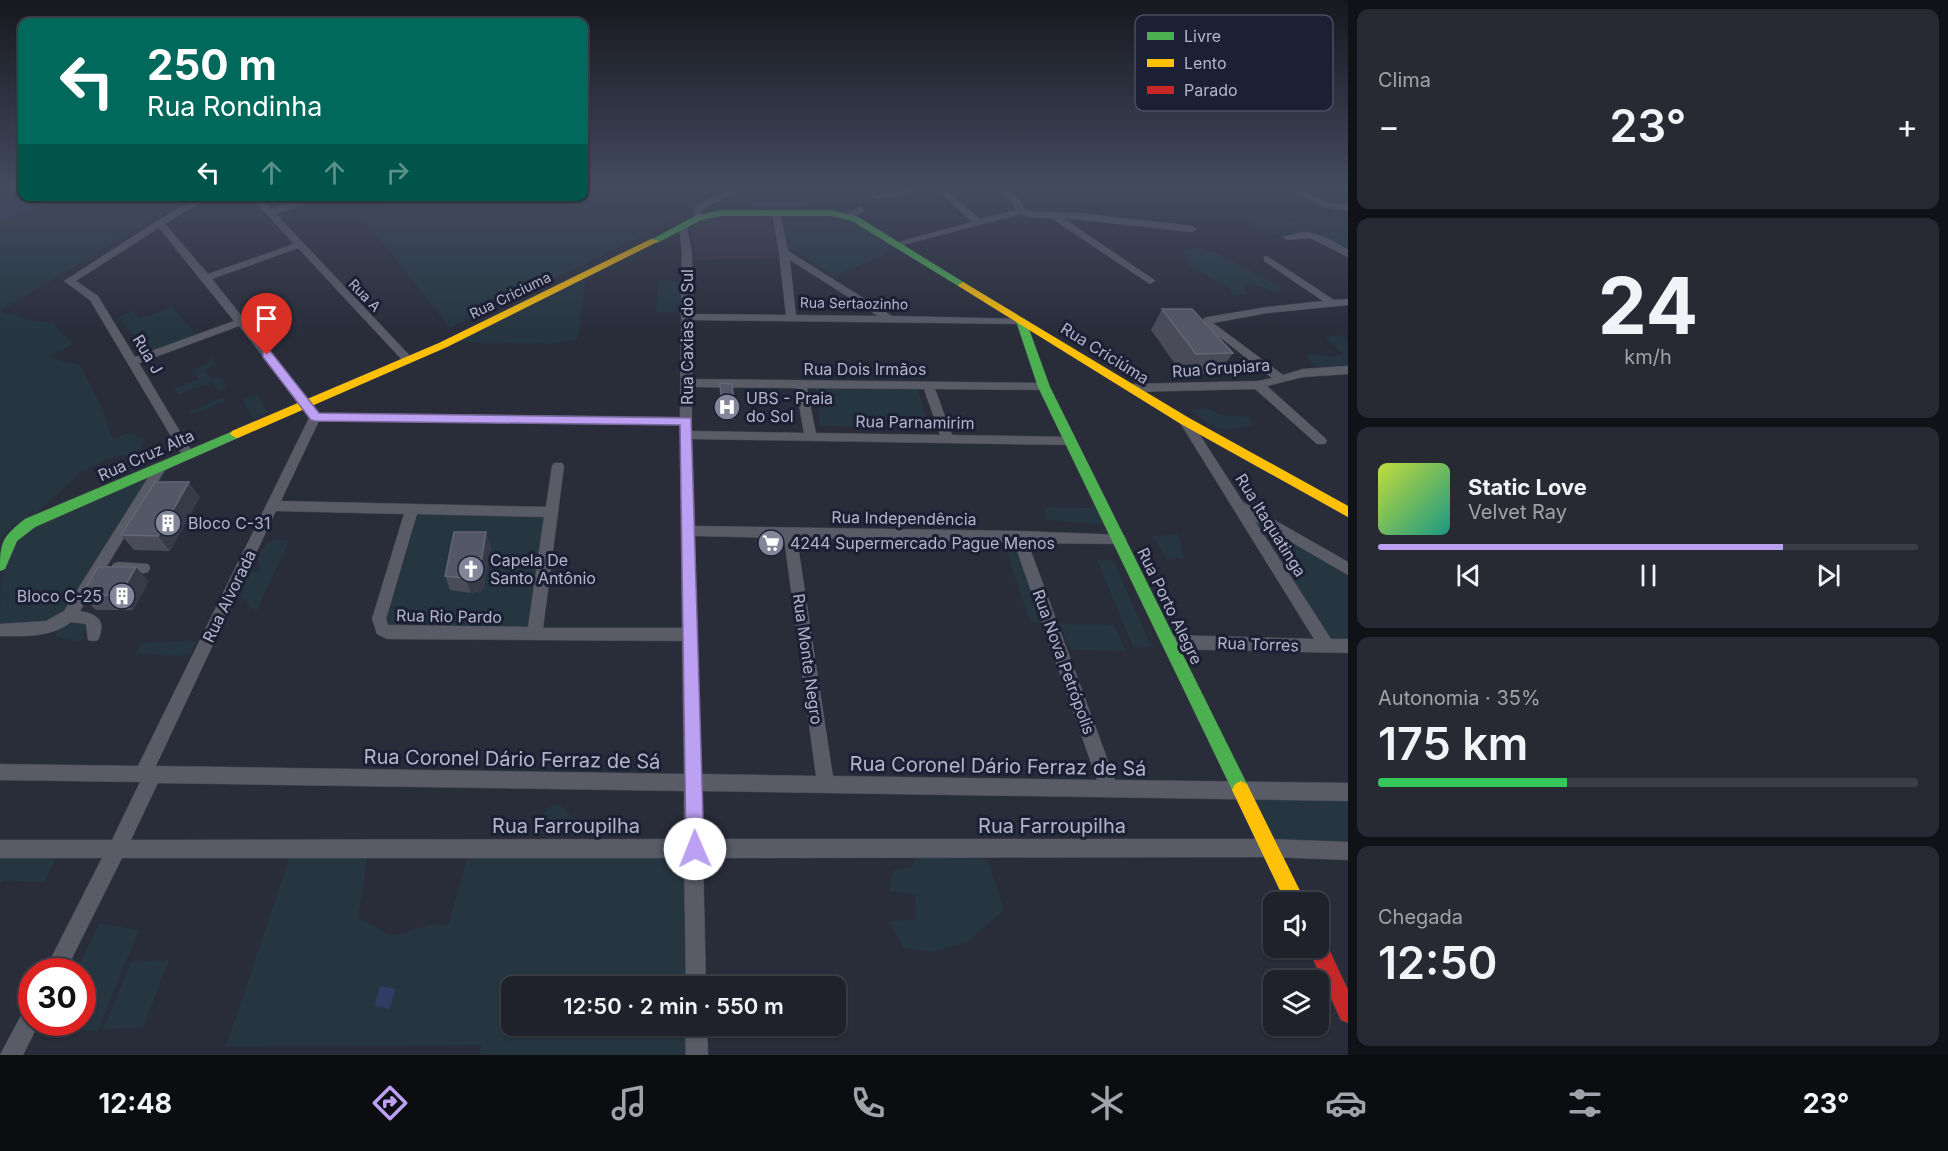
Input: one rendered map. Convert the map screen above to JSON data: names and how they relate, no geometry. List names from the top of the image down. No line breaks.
{"streets":{"main road":["Rua Criciuma","Rua Criciúma","Rua Cruz Alta","Rua Porto Alegre"],"street":["Rua A","Rua Sertaozinho","Rua Caxias do Sul","Rua J","Rua Grupiara","Rua Dois Irmãos","Rua Parnamirim","Rua Independência","Rua Itaquatinga","Rua Alvorada","Rua Rio Pardo","Rua Torres","Rua Monte Negro","Rua Nova Petrópolis","Rua Coronel Dário Ferraz de Sá","Rua Farroupilha"]},"crossings":[["Rua A","Rua Criciuma"],["Rua Criciuma","Rua Cruz Alta"],["Rua Sertaozinho","Rua Caxias do Sul"],["Rua Sertaozinho","Rua Criciúma"],["Rua Sertaozinho","Rua Porto Alegre"],["Rua Caxias do Sul","Rua Dois Irmãos"],["Rua Caxias do Sul","Rua Parnamirim"],["Rua Caxias do Sul","Rua Independência"],["Rua Caxias do Sul","Rua Rio Pardo"],["Rua Caxias do Sul","Rua Coronel Dário Ferraz de Sá"],["Rua Caxias do Sul","Rua Farroupilha"],["Rua Criciúma","Rua Grupiara"],["Rua Criciúma","Rua Itaquatinga"],["Rua Criciúma","Rua Porto Alegre"],["Rua J","Rua Cruz Alta"],["Rua Dois Irmãos","Rua Porto Alegre"],["Rua Parnamirim","Rua Cruz Alta"],["Rua Parnamirim","Rua Alvorada"],["Rua Parnamirim","Rua Porto Alegre"],["Rua Cruz Alta","Rua Alvorada"],["Rua Independência","Rua Porto Alegre"],["Rua Independência","Rua Monte Negro"],["Rua Independência","Rua Nova Petrópolis"],["Rua Itaquatinga","Rua Torres"],["Rua Alvorada","Rua Coronel Dário Ferraz de Sá"],["Rua Alvorada","Rua Farroupilha"],["Rua Porto Alegre","Rua Torres"],["Rua Porto Alegre","Rua Coronel Dário Ferraz de Sá"],["Rua Porto Alegre","Rua Farroupilha"],["Rua Monte Negro","Rua Coronel Dário Ferraz de Sá"],["Rua Nova Petrópolis","Rua Coronel Dário Ferraz de Sá"]],"places":{"hospital":["UBS - Praia do Sol"],"building":["Bloco C-31","Bloco C-25"],"supermarket":["4244 Supermercado Pague Menos"],"church":["Capela De Santo Antônio"]},"legend":["Livre","Lento","Parado"],"page":{"tile":["Clima",["24","km/h"],["Autonomia · 35%","175 km"],["Chegada","12:50"]],"turn":["250 m","Rua Rondinha"],"heat":["−","23°","+"],"song":["Static Love","Velvet Ray"],"limit":"30","trip":"12:50 · 2 min · 550 m","tabs":["12:48","23°"]}}
